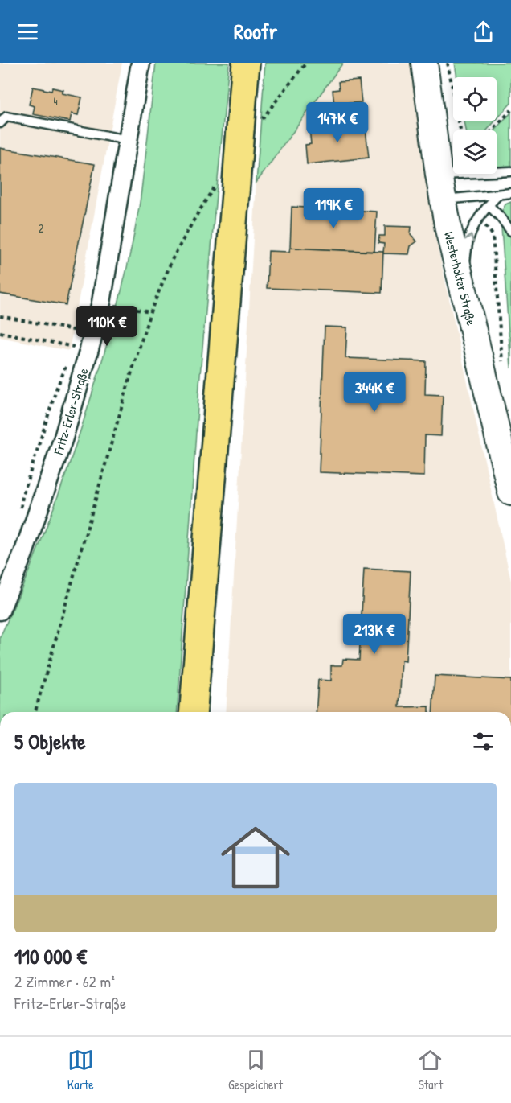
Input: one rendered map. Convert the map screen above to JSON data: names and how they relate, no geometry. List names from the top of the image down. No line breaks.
{"streets":{"street":["Westerholter Straße","Fritz-Erler-Straße"]},"house_numbers":["4","2"],"page":{"header":"Roofr","price":["147K €","119K €","110K €","344K €","213K €"],"heading":"5 Objekte","list":[{"name":"110 000 €","note":"2 Zimmer · 62 m² · Fritz-Erler-Straße"}],"tabs":["Karte","Gespeichert","Start"]}}
